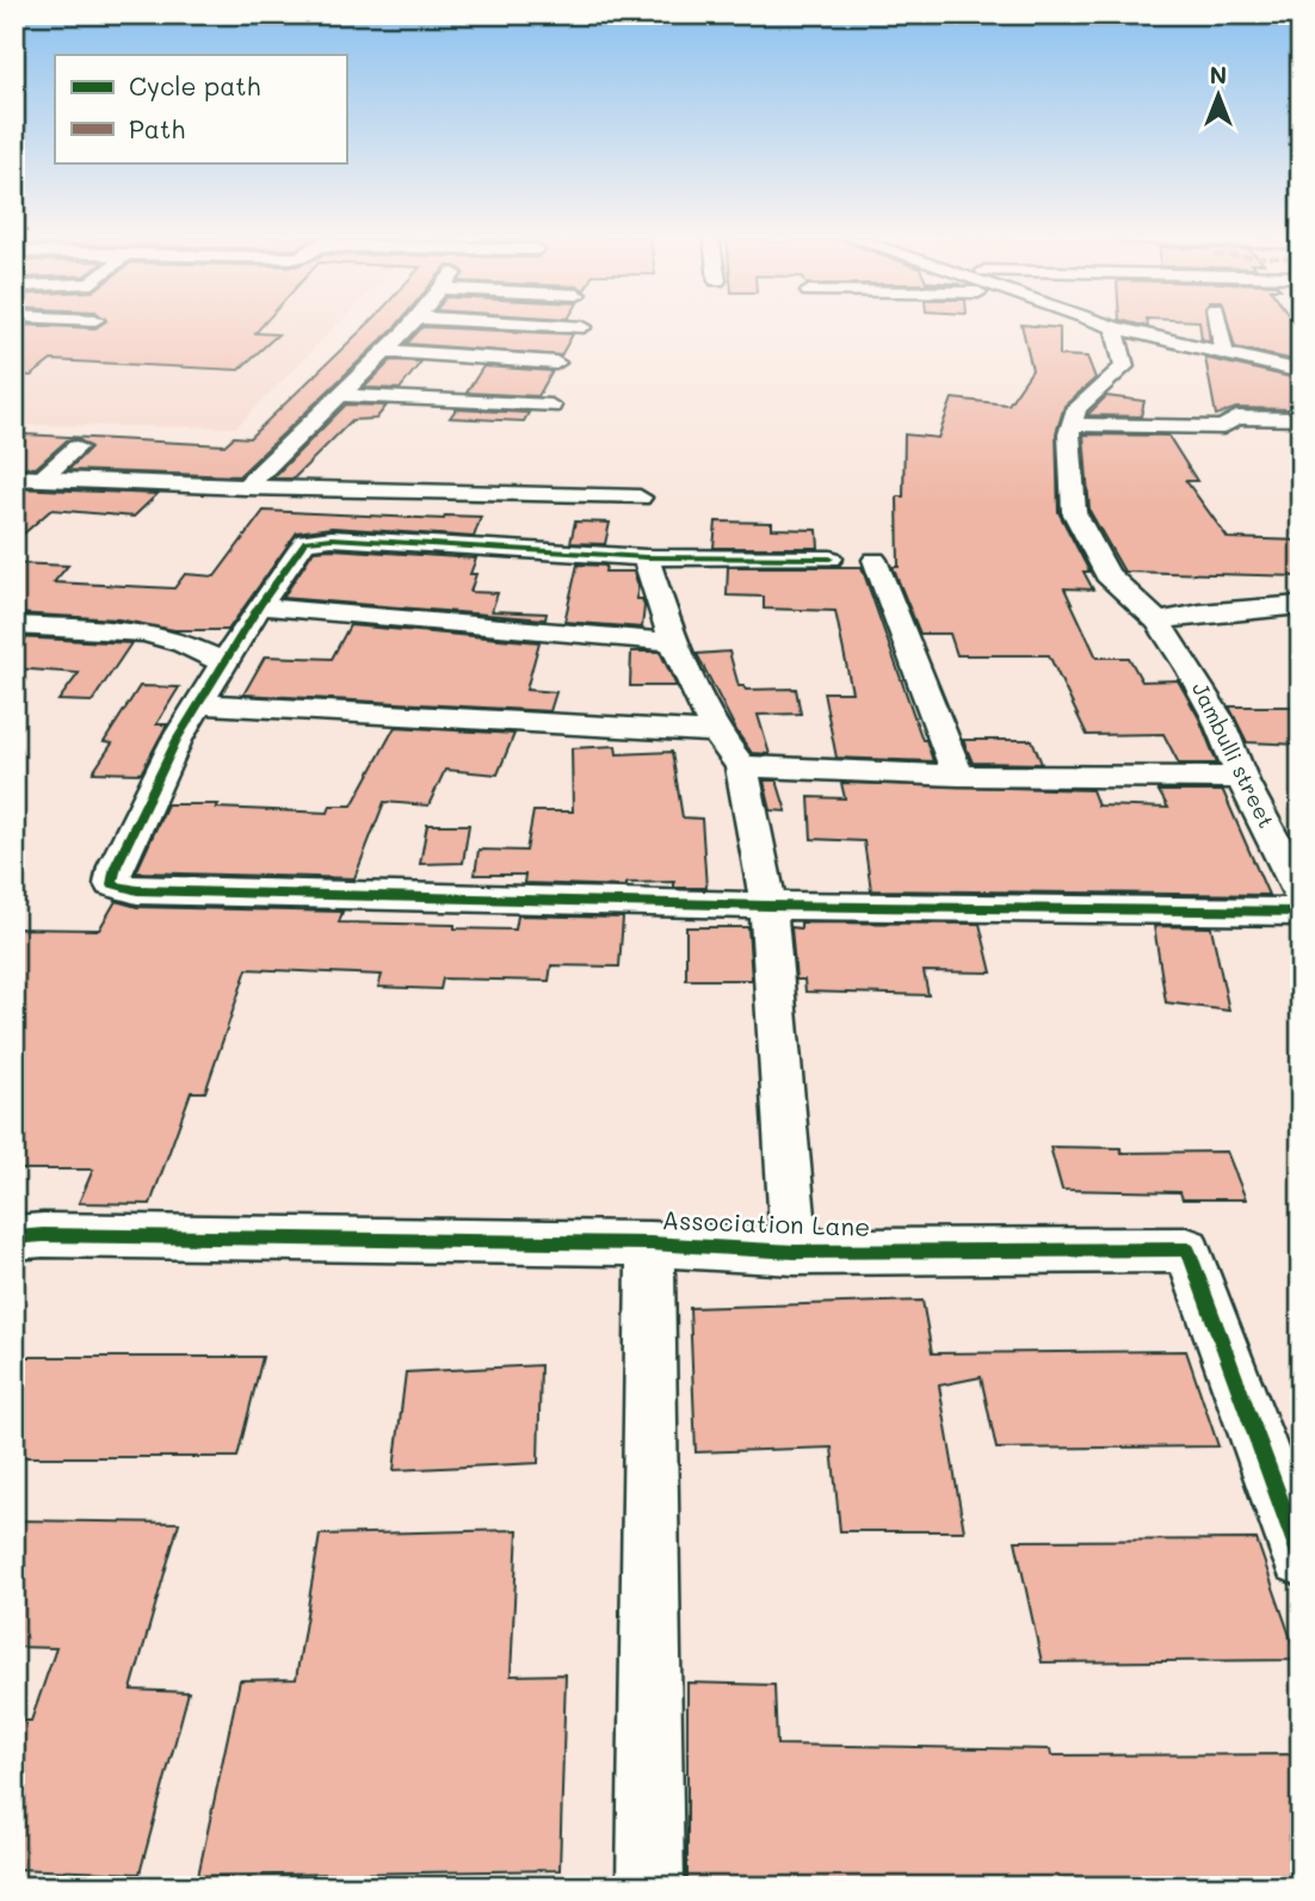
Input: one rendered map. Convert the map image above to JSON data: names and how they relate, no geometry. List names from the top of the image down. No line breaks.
{"streets":{"street":["Jambulli street","Association Lane"]},"legend":["Cycle path","Path"],"north":"top"}
